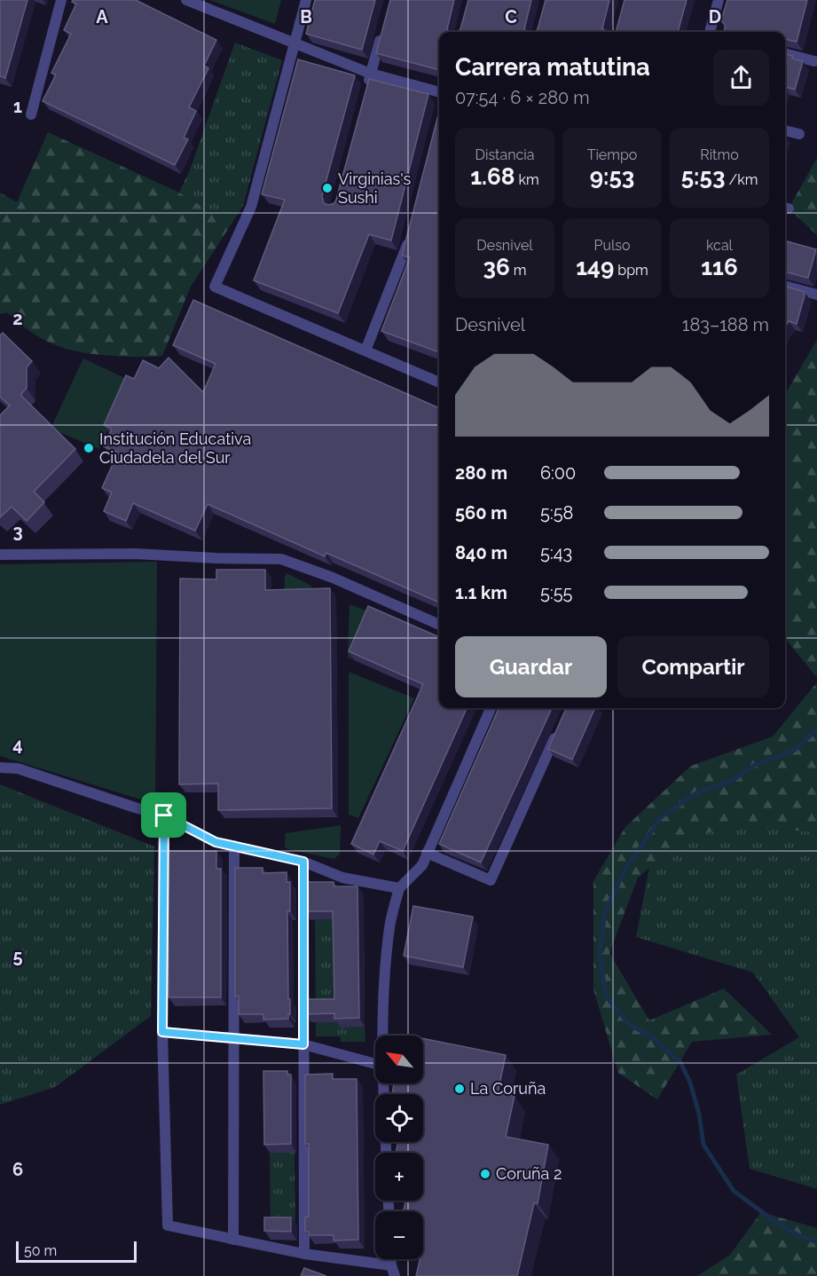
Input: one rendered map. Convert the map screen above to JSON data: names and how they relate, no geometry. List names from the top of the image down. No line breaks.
{"places":["Virginias's Sushi","Institución Educativa Ciudadela del Sur","La Coruña","Coruña 2"],"scale_bar":"50 m","north":"top left","page":{"heading":["Carrera matutina","07:54 · 6 × 280 m"],"stats":[["Distancia","1.68 km"],["Tiempo","9:53"],["Ritmo","5:53 /km"],["Desnivel","36 m"],["Pulso","149 bpm"],["kcal","116"]],"chart":["Desnivel","183–188 m"],"list":[{"name":"280 m","note":"6:00"},{"name":"560 m","note":"5:58"},{"name":"840 m","note":"5:43"},{"name":"1.1 km","note":"5:55"}],"buttons":["Guardar","Compartir"],"map_buttons":["+","−"],"scale":"50 m"},"grid":{"columns":["A","B","C","D"],"rows":["1","2","3","4","5","6"]}}
